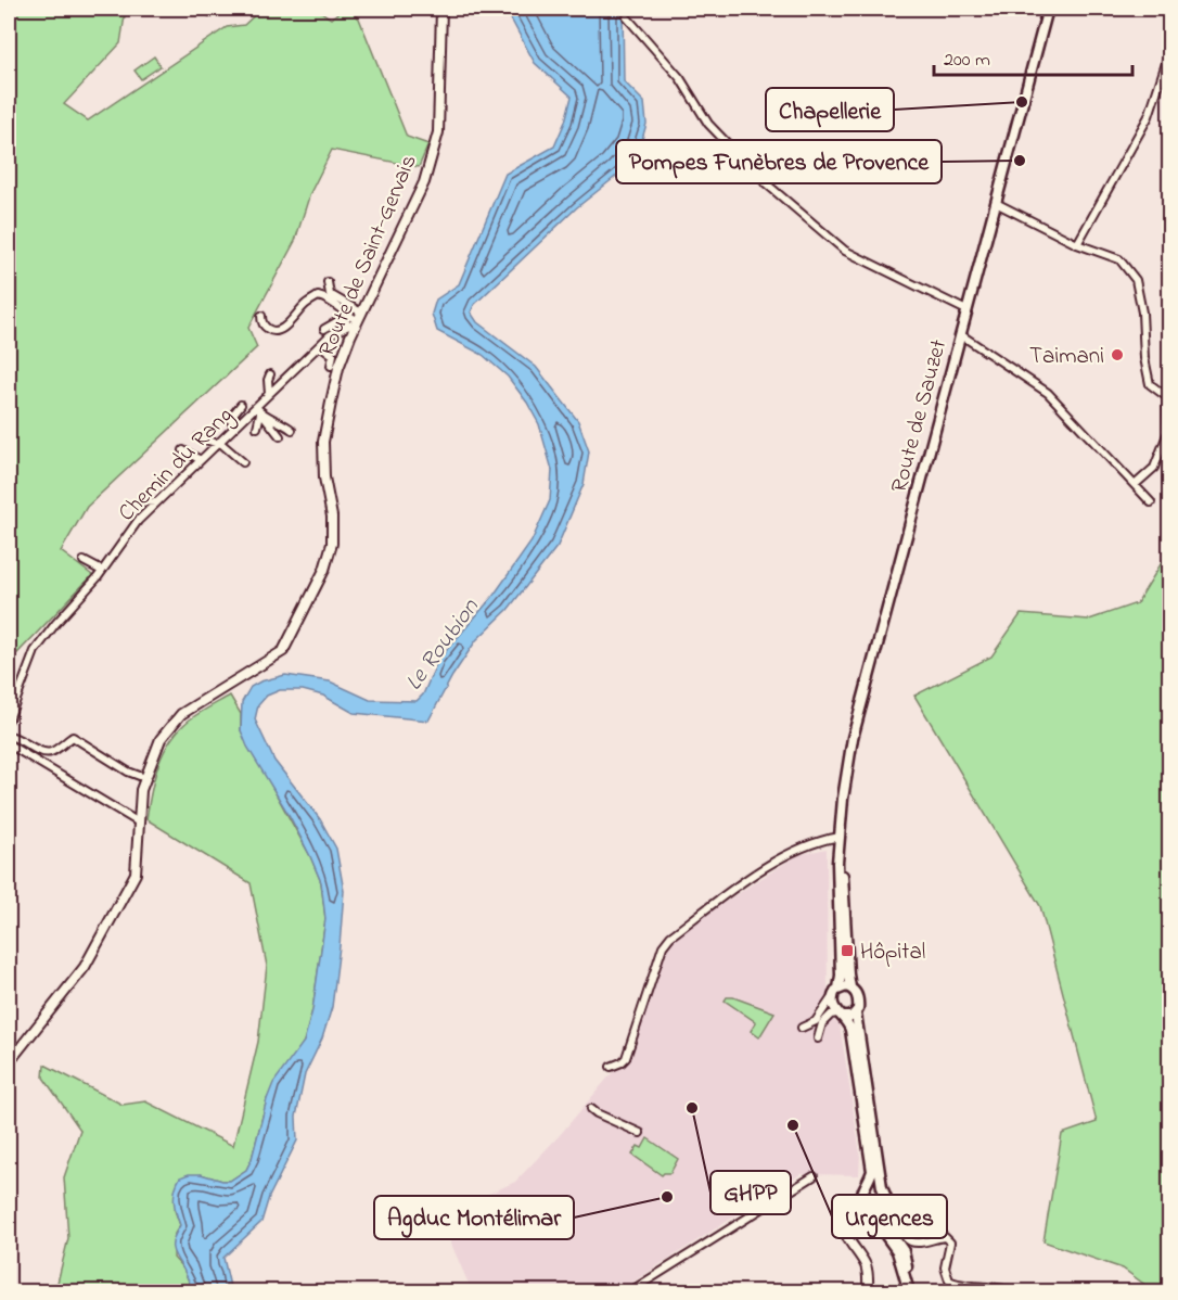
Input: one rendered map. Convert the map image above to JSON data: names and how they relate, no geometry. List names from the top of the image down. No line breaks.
{"streets":{"main road":["Route de Sauzet"],"street":["Route de Saint-Gervais","Chemin du Rang"]},"crossings":[["Route de Saint-Gervais","Chemin du Rang"]],"water":["Le Roubion"],"places":{"other":["Chapellerie","Pompes Funèbres de Provence","Taimani","GHPP","Urgences","Agduc Montélimar"],"transit":["Hôpital"]},"scale_bar":"200 m"}
